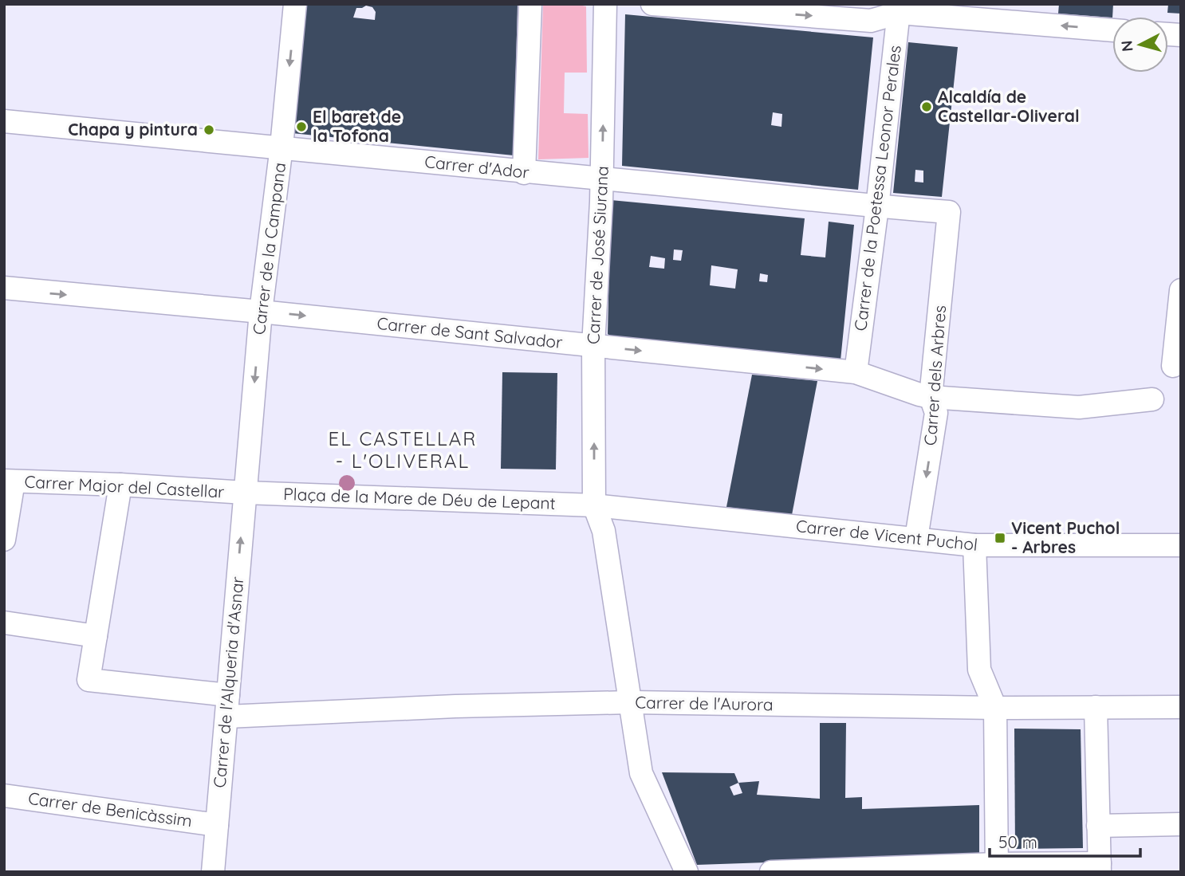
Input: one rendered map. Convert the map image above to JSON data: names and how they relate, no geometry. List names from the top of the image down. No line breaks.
{"streets":{"street":["Carrer d'Ador","Carrer de la Poetessa Leonor Perales","Carrer de la Campana","Carrer de José Siurana","Carrer de Sant Salvador","Carrer dels Arbres","Carrer Major del Castellar","Plaça de la Mare de Déu de Lepant","Carrer de Vicent Puchol","Carrer de l'Alqueria d'Asnar","Carrer de l'Aurora","Carrer de Benicàssim"]},"crossings":[["Carrer d'Ador","Carrer de la Poetessa Leonor Perales"],["Carrer d'Ador","Carrer de la Campana"],["Carrer d'Ador","Carrer de José Siurana"],["Carrer d'Ador","Carrer dels Arbres"],["Carrer de la Poetessa Leonor Perales","Carrer de Sant Salvador"],["Carrer de la Campana","Carrer de Sant Salvador"],["Carrer de la Campana","Carrer Major del Castellar"],["Carrer de la Campana","Plaça de la Mare de Déu de Lepant"],["Carrer de la Campana","Carrer de l'Alqueria d'Asnar"],["Carrer de José Siurana","Carrer de Sant Salvador"],["Carrer de José Siurana","Plaça de la Mare de Déu de Lepant"],["Carrer de José Siurana","Carrer de Vicent Puchol"],["Carrer de Sant Salvador","Carrer dels Arbres"],["Carrer dels Arbres","Carrer de Vicent Puchol"],["Carrer Major del Castellar","Plaça de la Mare de Déu de Lepant"],["Carrer Major del Castellar","Carrer de l'Alqueria d'Asnar"],["Plaça de la Mare de Déu de Lepant","Carrer de Vicent Puchol"],["Plaça de la Mare de Déu de Lepant","Carrer de l'Alqueria d'Asnar"],["Carrer de l'Alqueria d'Asnar","Carrer de l'Aurora"],["Carrer de l'Alqueria d'Asnar","Carrer de Benicàssim"]],"one_way":["Carrer de la Campana","Carrer de Sant Salvador","Carrer dels Arbres"],"districts":["EL CASTELLAR - L'OLIVERAL"],"places":{"other":["Alcaldía de Castellar-Oliveral","El baret de la Tofona","Chapa y pintura"],"transit":["Vicent Puchol - Arbres"]},"scale_bar":"50 m","north":"left"}
